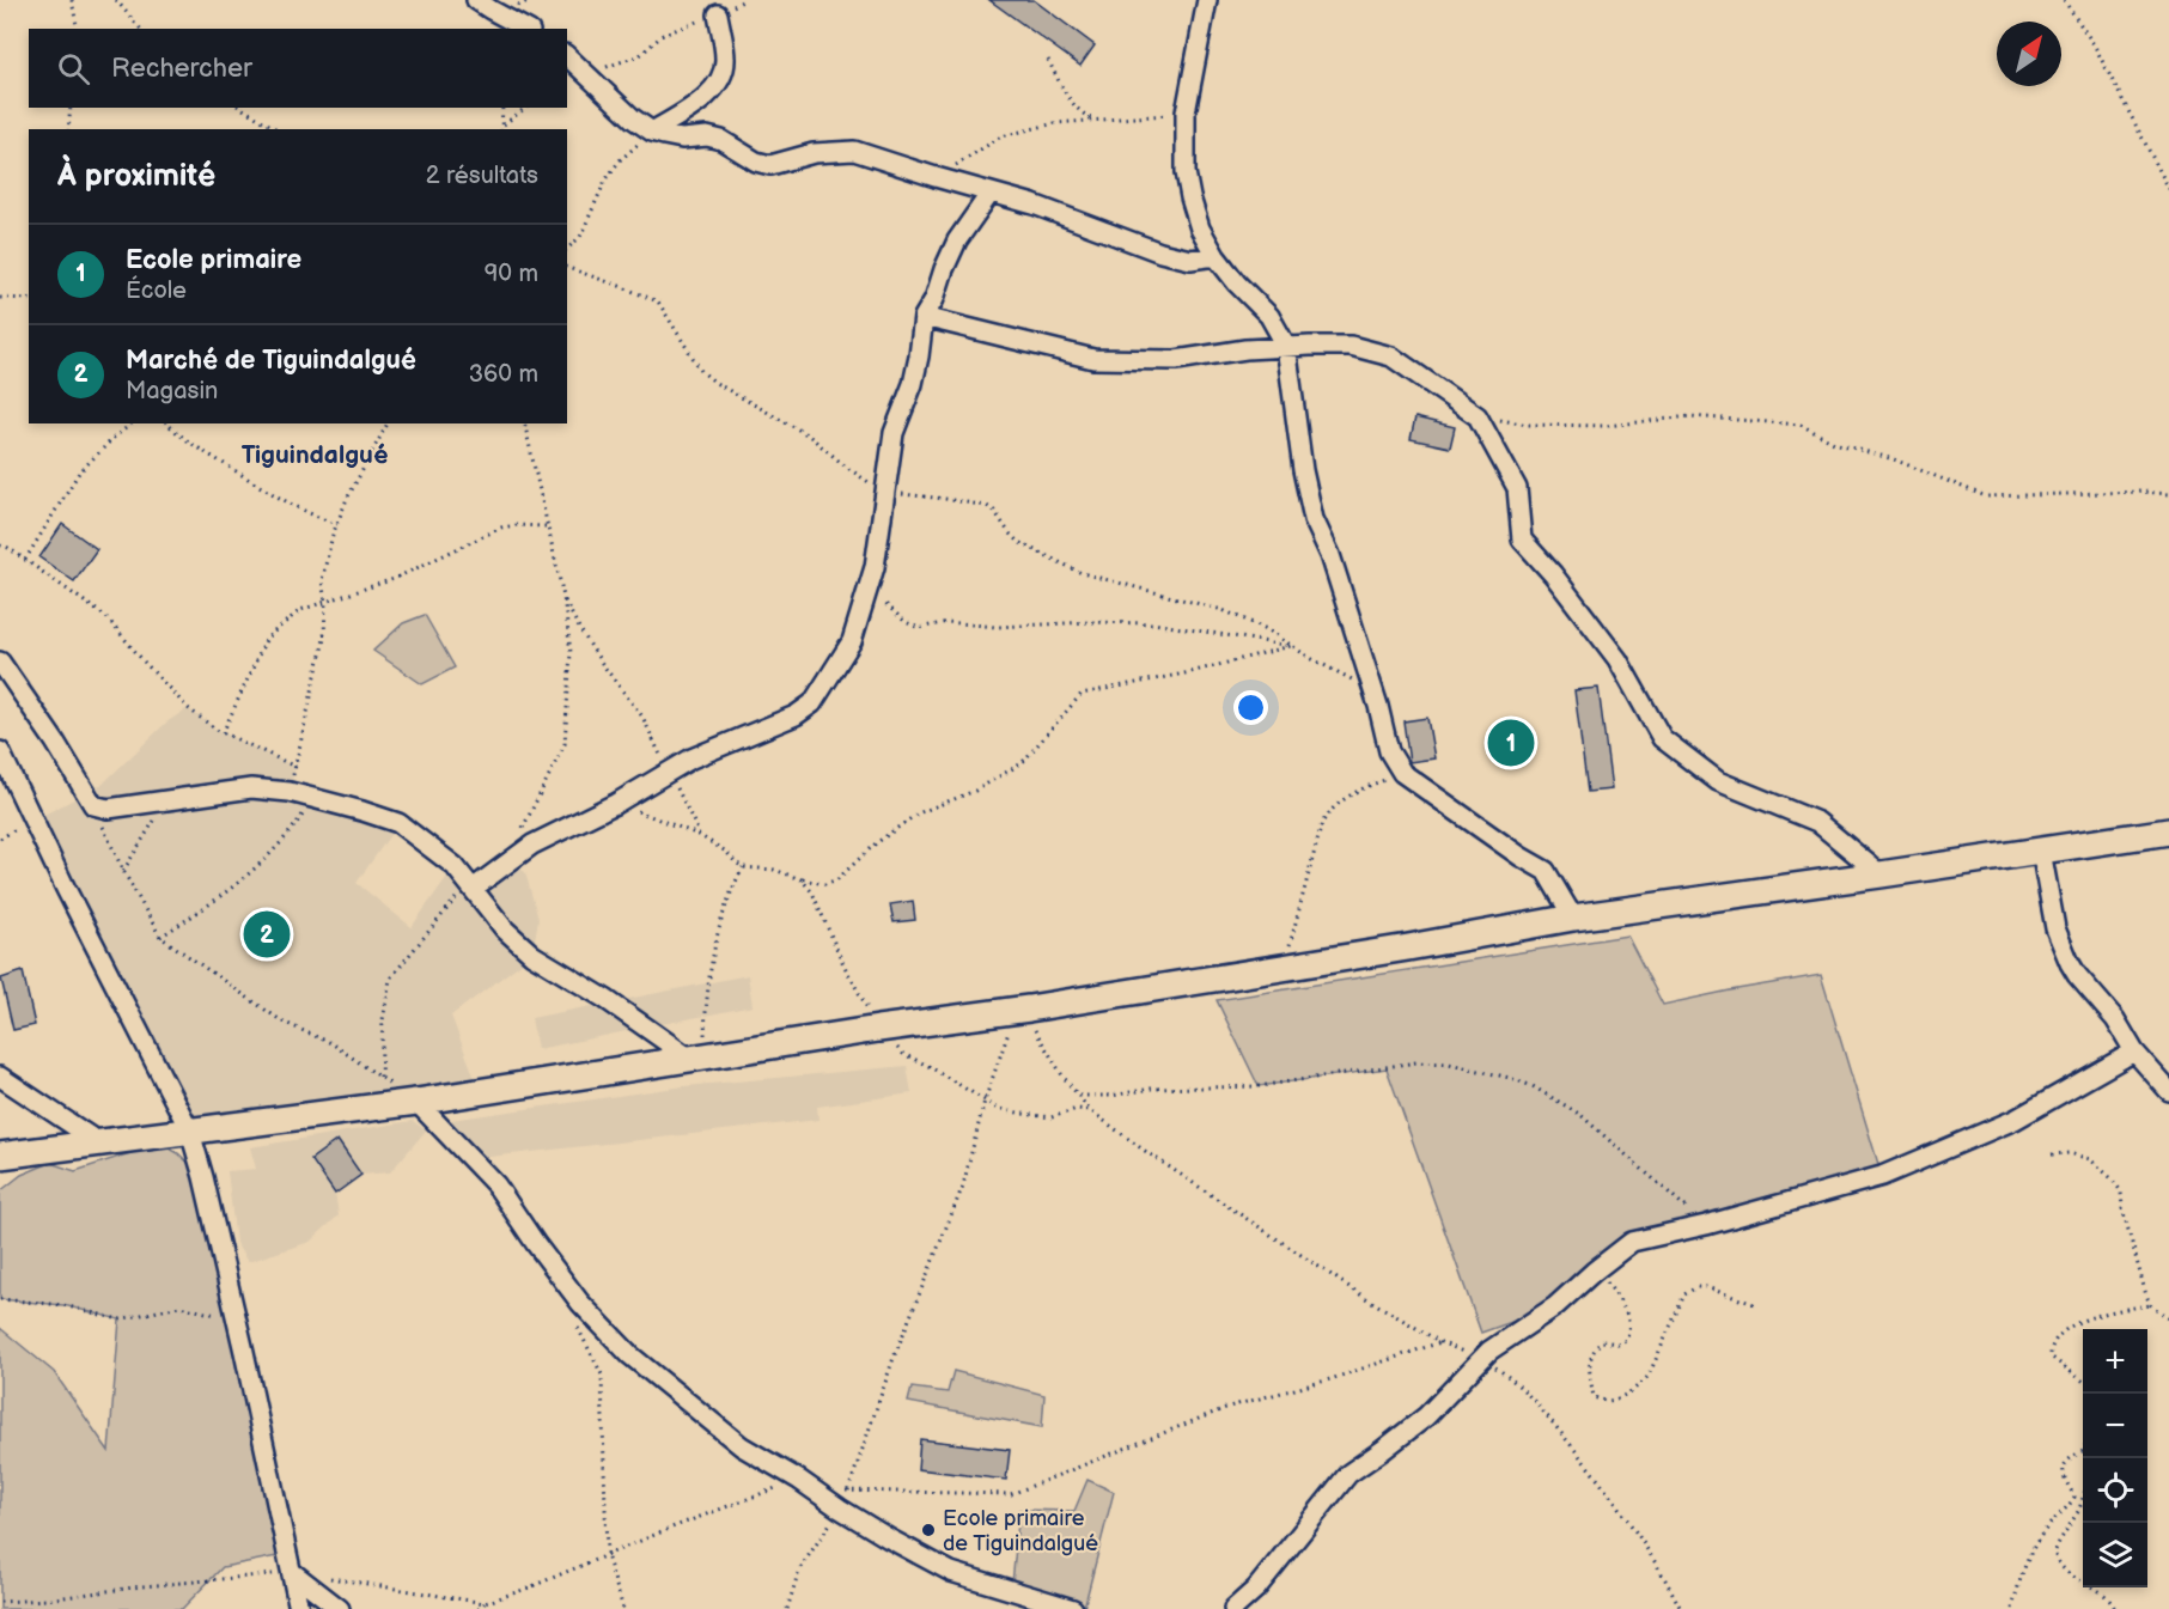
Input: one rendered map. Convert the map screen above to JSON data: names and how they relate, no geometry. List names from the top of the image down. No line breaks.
{"districts":["Tiguindalgué"],"places":["Ecole primaire de Tiguindalgué"],"north":"top right","page":{"search":"Rechercher","heading":["À proximité","2 résultats"],"list":[{"mark":"1","name":"Ecole primaire","note":"École","value":"90 m"},{"mark":"2","name":"Marché de Tiguindalgué","note":"Magasin","value":"360 m"}],"pins":["1","2"],"map_buttons":["+","−"]}}
